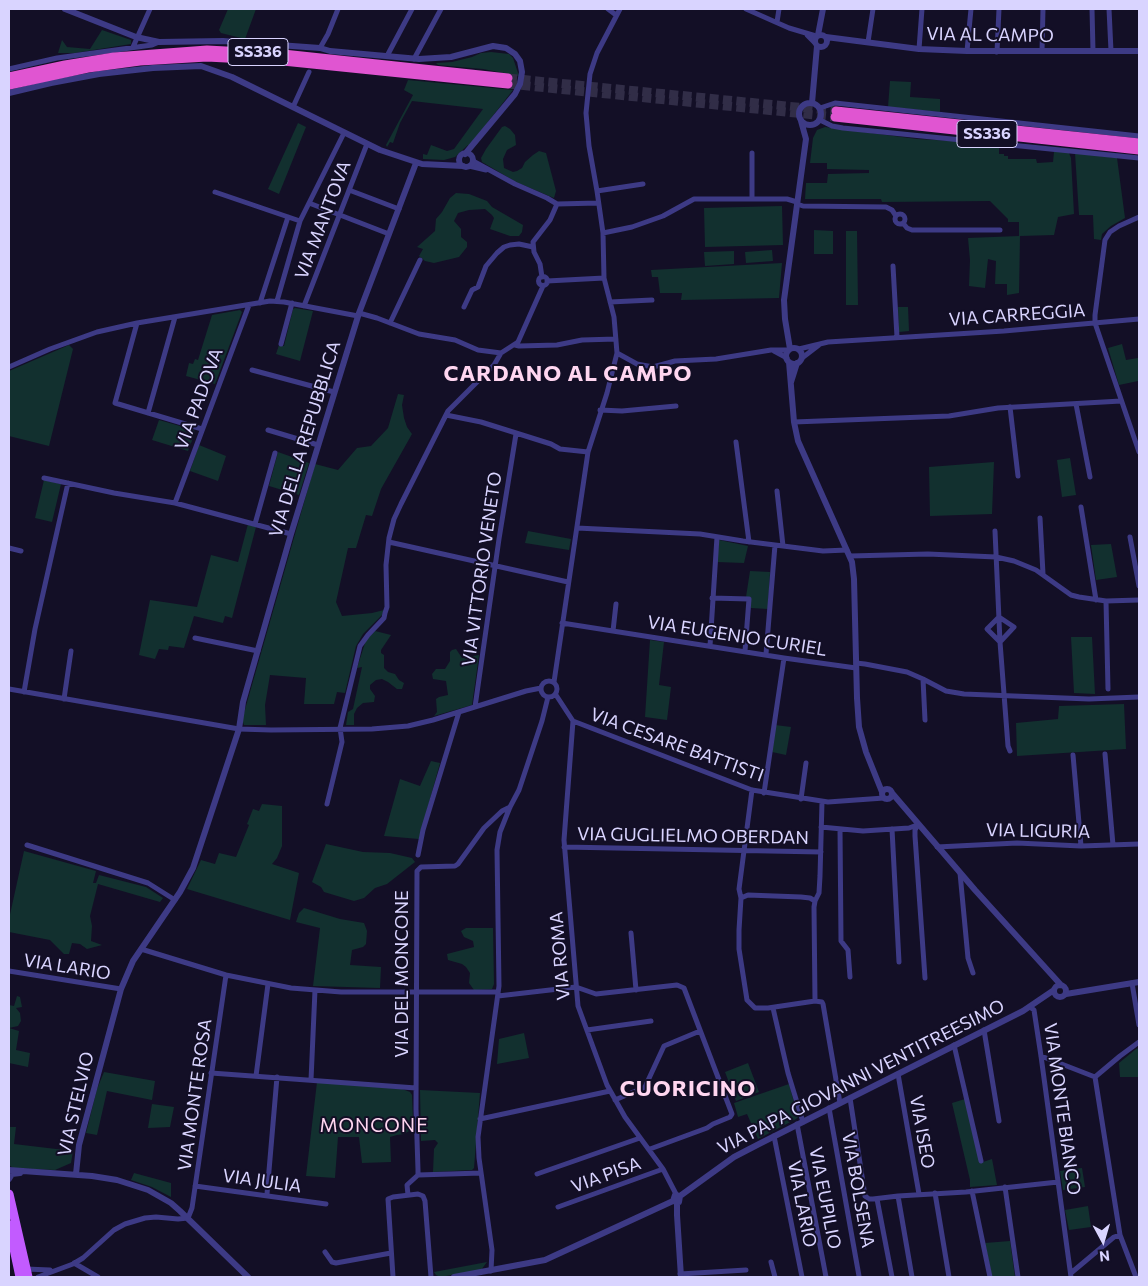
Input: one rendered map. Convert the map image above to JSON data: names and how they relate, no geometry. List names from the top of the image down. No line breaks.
{"streets":{"highway":["SS336"],"street":["VIA AL CAMPO","VIA MANTOVA","VIA CARREGGIA","VIA PADOVA","VIA DELLA REPUBBLICA","VIA VITTORIO VENETO","VIA EUGENIO CURIEL","VIA CESARE BATTISTI","VIA LIGURIA","VIA GUGLIELMO OBERDAN","VIA ROMA","VIA LARIO","VIA DEL MONCONE","VIA PAPA GIOVANNI VENTITREESIMO","VIA MONTE ROSA","VIA STELVIO","VIA MONTE BIANCO","VIA ISEO","VIA PISA","VIA JULIA","VIA BOLSENA","VIA EUPILIO"]},"crossings":[["VIA DELLA REPUBBLICA","VIA STELVIO"],["VIA CESARE BATTISTI","VIA ROMA"],["VIA GUGLIELMO OBERDAN","VIA ROMA"],["VIA ROMA","VIA PAPA GIOVANNI VENTITREESIMO"],["VIA ROMA","VIA PISA"],["VIA LARIO","VIA PAPA GIOVANNI VENTITREESIMO"],["VIA LARIO","VIA STELVIO"],["VIA PAPA GIOVANNI VENTITREESIMO","VIA MONTE BIANCO"],["VIA PAPA GIOVANNI VENTITREESIMO","VIA ISEO"],["VIA PAPA GIOVANNI VENTITREESIMO","VIA BOLSENA"],["VIA PAPA GIOVANNI VENTITREESIMO","VIA EUPILIO"],["VIA MONTE ROSA","VIA JULIA"]],"districts":["CARDANO AL CAMPO","CUORICINO","MONCONE"],"north":"bottom"}
